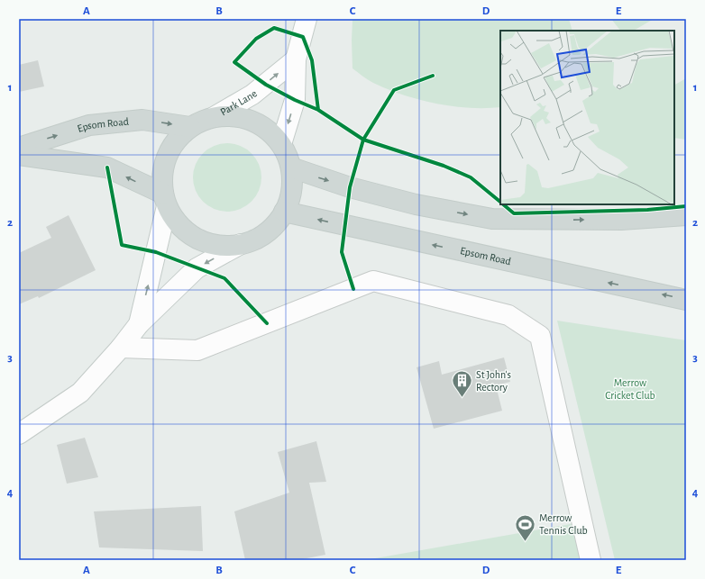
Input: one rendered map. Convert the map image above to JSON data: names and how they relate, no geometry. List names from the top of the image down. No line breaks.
{"streets":{"main road":["Epsom Road"],"street":["Park Lane"]},"one_way":["Park Lane"],"parks":["Merrow Cricket Club"],"places":{"building":["St John's Rectory"],"sports":["Merrow Tennis Club"]},"grid":{"columns":["A","B","C","D","E"],"rows":["1","2","3","4"]}}
